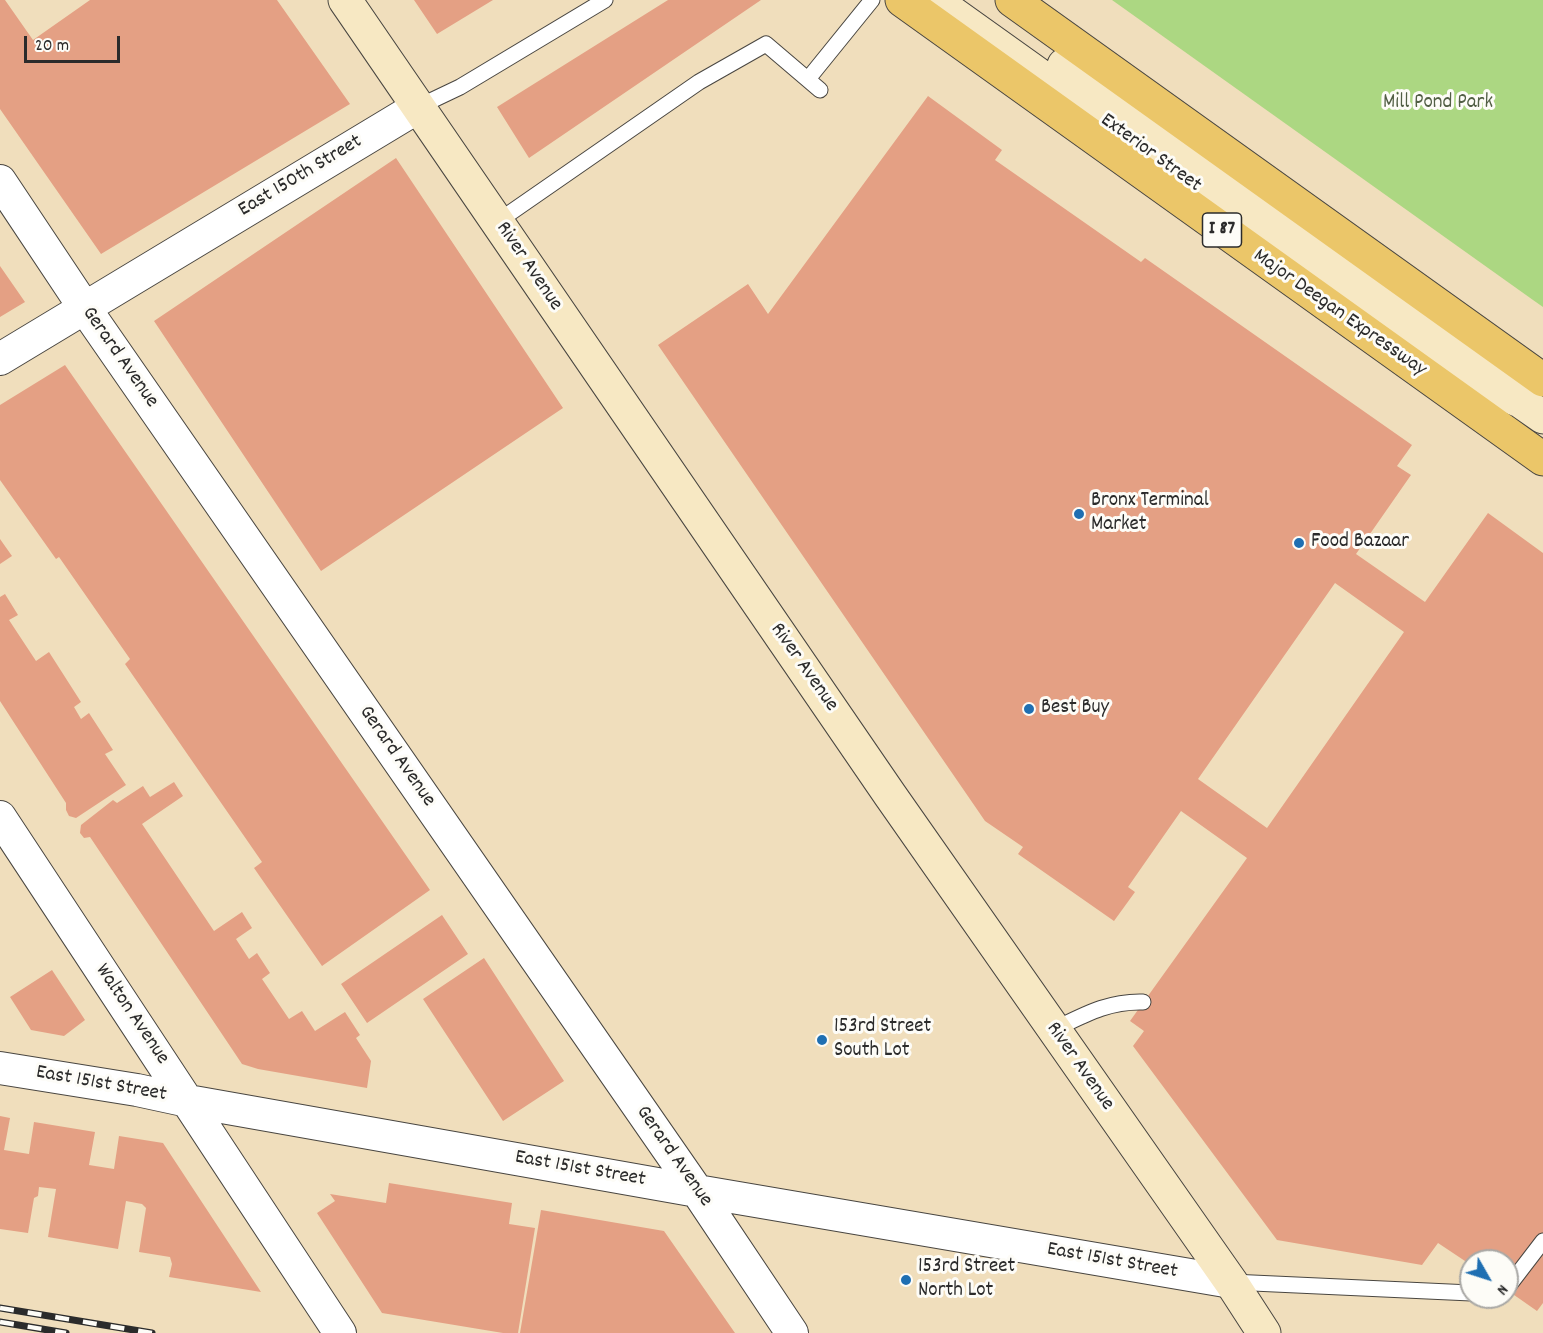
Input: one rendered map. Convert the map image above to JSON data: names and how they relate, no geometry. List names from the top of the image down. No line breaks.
{"streets":{"highway":["I 87","Major Deegan Expressway"],"main road":["Exterior Street","River Avenue"],"street":["East 150th Street","Gerard Avenue","Walton Avenue","East 151st Street"]},"crossings":[["East 150th Street","River Avenue"],["East 150th Street","Gerard Avenue"],["River Avenue","East 151st Street"],["Gerard Avenue","East 151st Street"],["Walton Avenue","East 151st Street"]],"parks":["Mill Pond Park"],"places":["Bronx Terminal Market","Food Bazaar","Best Buy","153rd Street South Lot","153rd Street North Lot"],"scale_bar":"20 m","north":"bottom right"}
